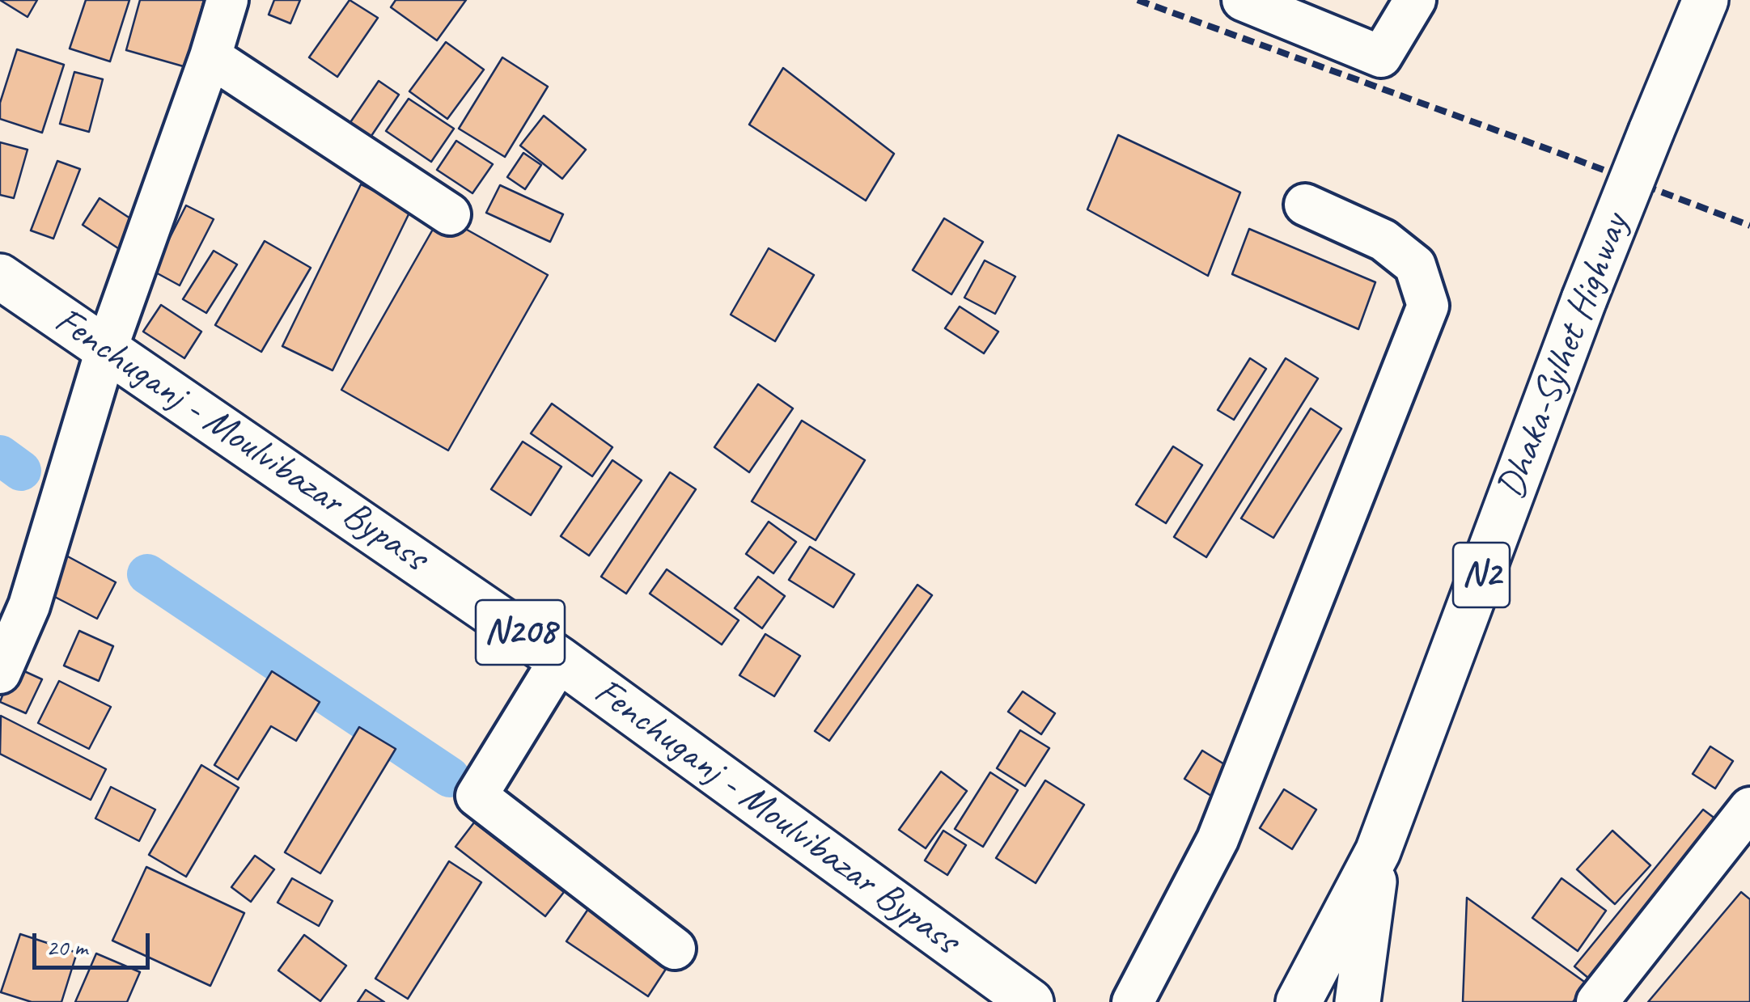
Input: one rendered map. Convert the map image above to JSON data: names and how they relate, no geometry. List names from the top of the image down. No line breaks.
{"streets":{"highway":["Dhaka-Sylhet Highway","Fenchuganj - Moulvibazar Bypass","N2","N208"]},"scale_bar":"20 m"}
